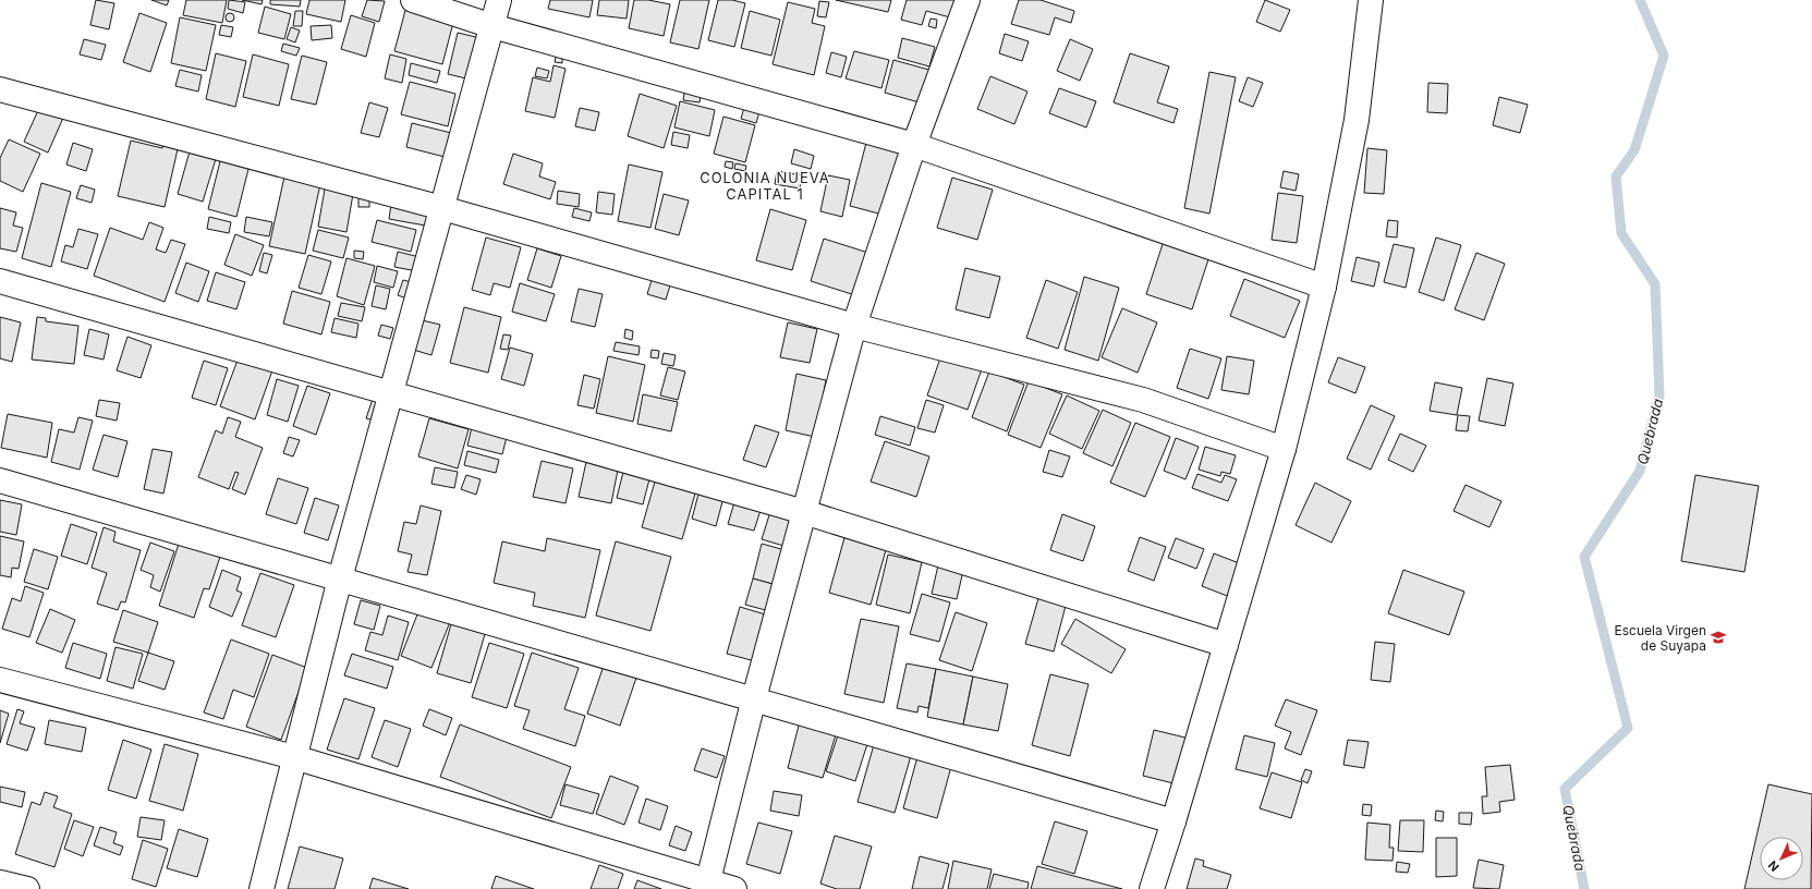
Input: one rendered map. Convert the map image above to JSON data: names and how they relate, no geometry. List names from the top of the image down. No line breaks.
{"districts":["COLONIA NUEVA CAPITAL 1"],"water":["Quebrada"],"places":{"school or university":["Escuela Virgen de Suyapa"]},"north":"bottom left"}
